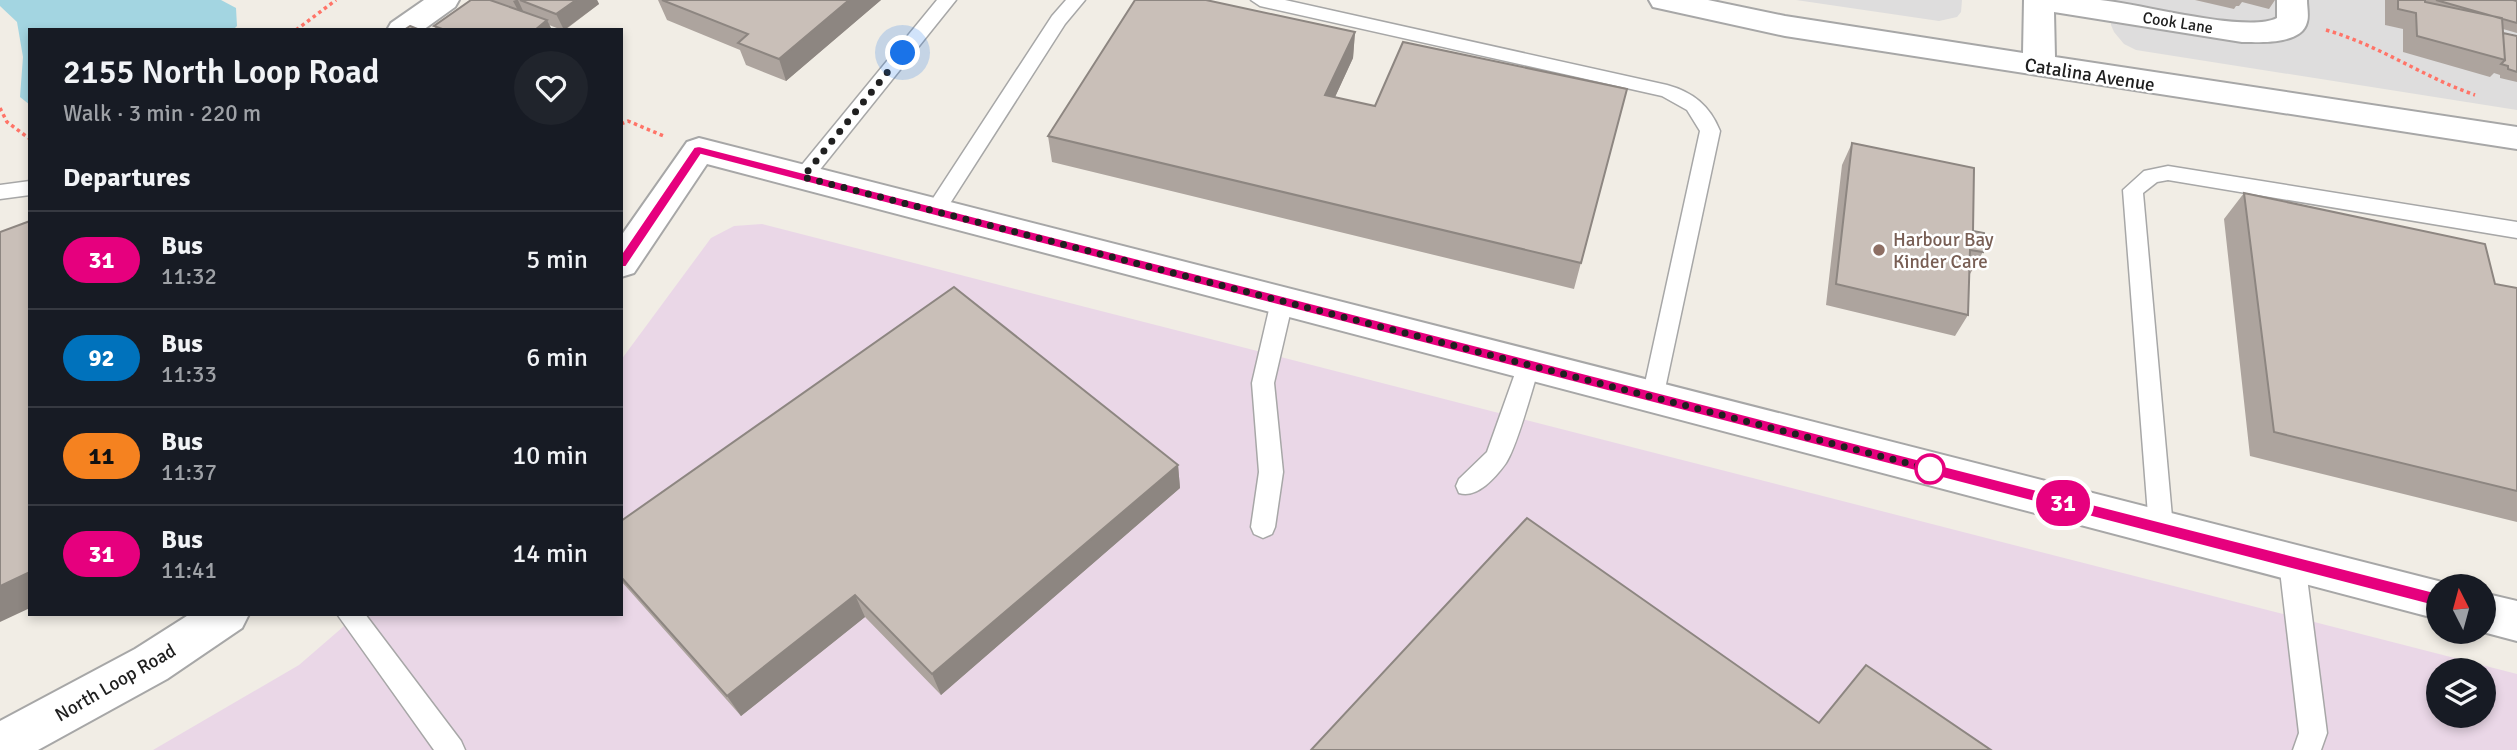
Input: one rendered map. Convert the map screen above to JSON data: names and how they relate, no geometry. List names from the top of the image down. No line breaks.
{"streets":{"street":["Cook Lane","Catalina Avenue","North Loop Road"]},"places":["Harbour Bay Kinder Care"],"lines":["bus line 31"],"north":"top","page":{"on_map":"31","heading":[["2155 North Loop Road","Walk · 3 min · 220 m"],"Departures"],"list":[{"mark":"31","name":"Bus","note":"11:32","value":"5 min"},{"mark":"92","name":"Bus","note":"11:33","value":"6 min"},{"mark":"11","name":"Bus","note":"11:37","value":"10 min"},{"mark":"31","name":"Bus","note":"11:41","value":"14 min"}]}}
